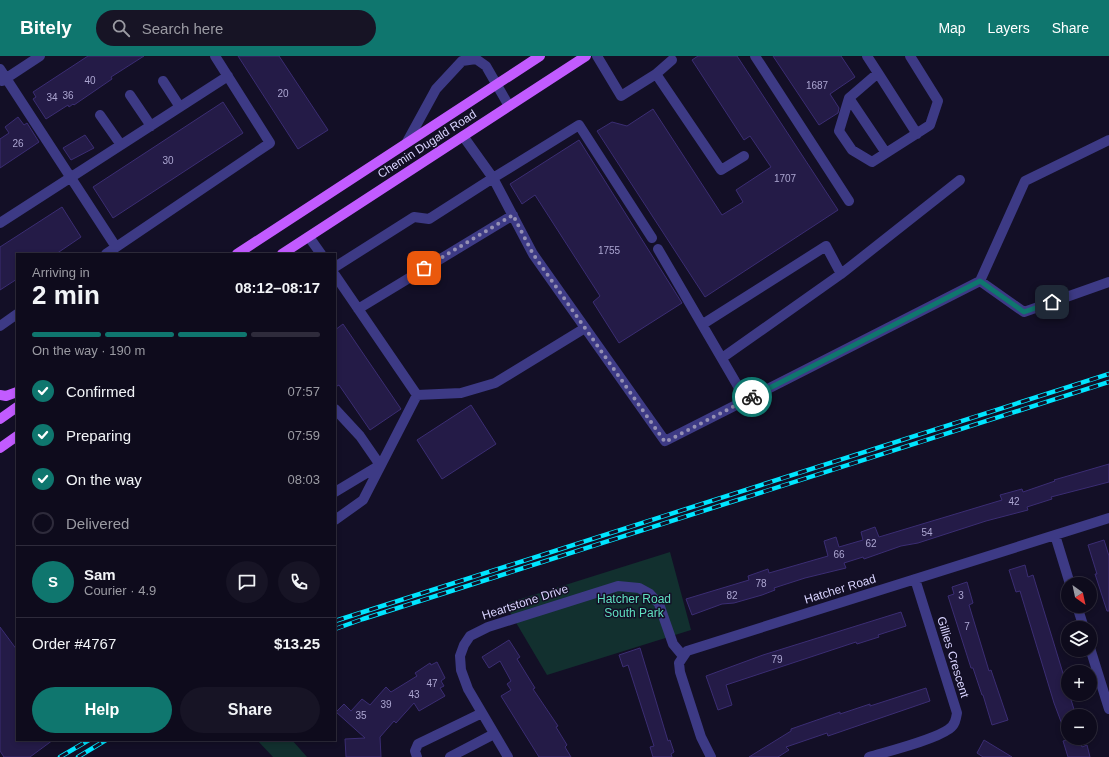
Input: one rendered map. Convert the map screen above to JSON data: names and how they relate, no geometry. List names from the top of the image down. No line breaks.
{"streets":{"main road":["Chemin Dugald Road"],"street":["Hatcher Road","Heartstone Drive","Gillies Crescent"]},"crossings":[["Hatcher Road","Heartstone Drive"],["Hatcher Road","Gillies Crescent"]],"parks":["Hatcher Road South Park"],"house_numbers":["40","1687","20","36","34","26","30","1707","1755","42","54","62","66","78","82","3","7","79","47","43","39","35"],"north":"bottom right","page":{"header":"Bitely","search":"Search here","nav":["Map","Layers","Share"],"heading":["2 min","Arriving in","08:12–08:17"],"panel":["Sam","Courier · 4.9","Order #4767","$13.25"],"bar":"On the way · 190 m","list":[["Confirmed","07:57"],["Preparing","07:59"],["On the way","08:03"],"Delivered"],"round":"S","map_buttons":["+","−"],"buttons":["Help","Share"]}}
